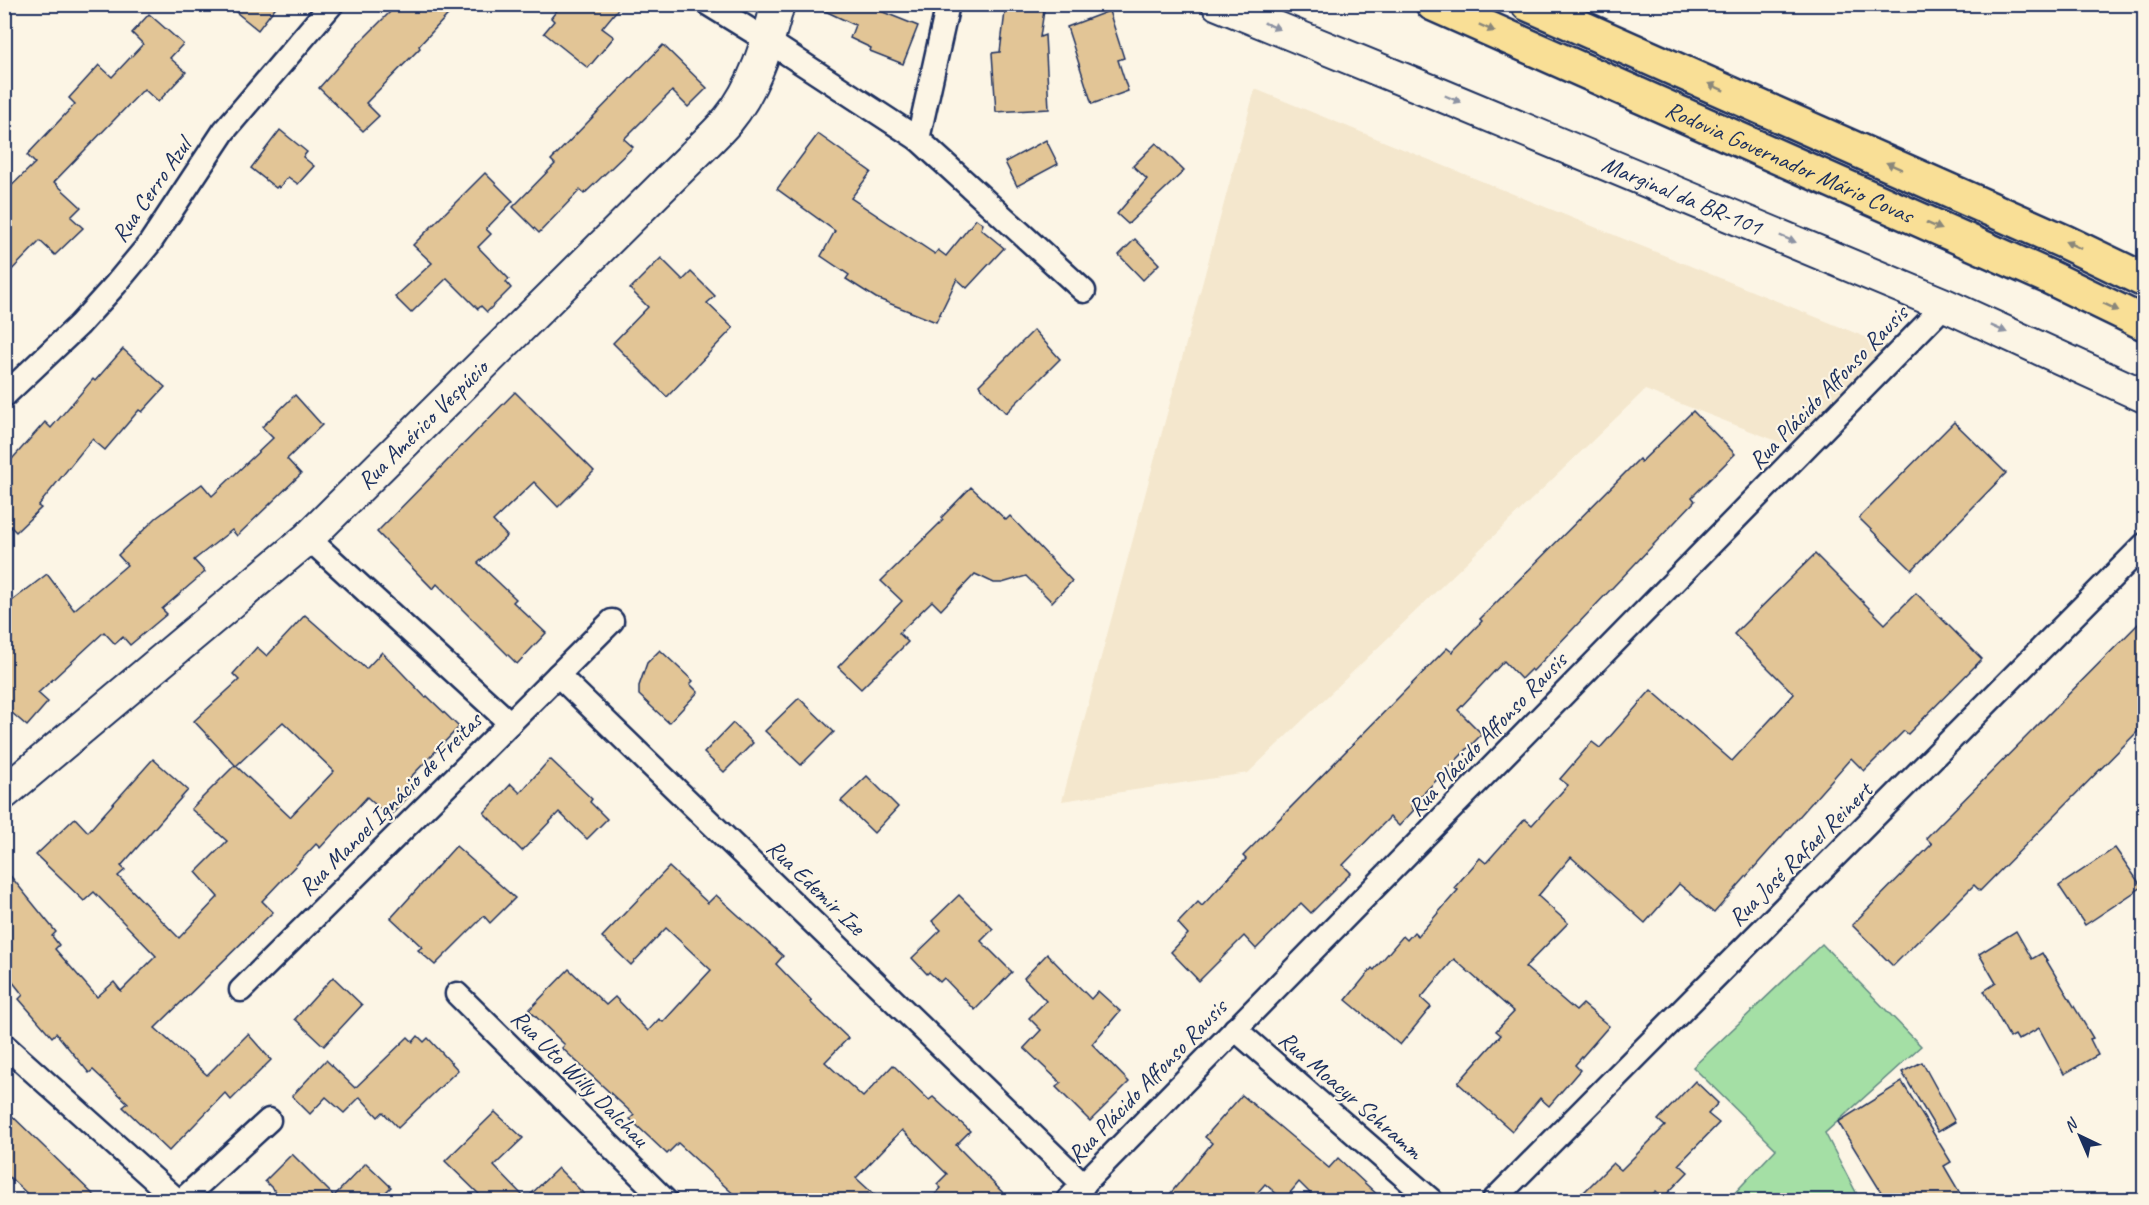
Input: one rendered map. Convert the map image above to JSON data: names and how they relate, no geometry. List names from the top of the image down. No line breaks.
{"streets":{"highway":["Rodovia Governador Mário Covas"],"street":["Rua Cerro Azul","Marginal da BR-101","Rua Plácido Affonso Rausis","Rua Américo Vespúcio","Rua Manoel Ignácio de Freitas","Rua José Rafael Reinert","Rua Edemir Ize","Rua Uto Willy Dalchau","Rua Moacyr Schramm"]},"crossings":[["Marginal da BR-101","Rua Plácido Affonso Rausis"],["Rua Plácido Affonso Rausis","Rua Edemir Ize"],["Rua Plácido Affonso Rausis","Rua Moacyr Schramm"],["Rua Américo Vespúcio","Rua Manoel Ignácio de Freitas"]],"one_way":["Marginal da BR-101"],"north":"top left"}
